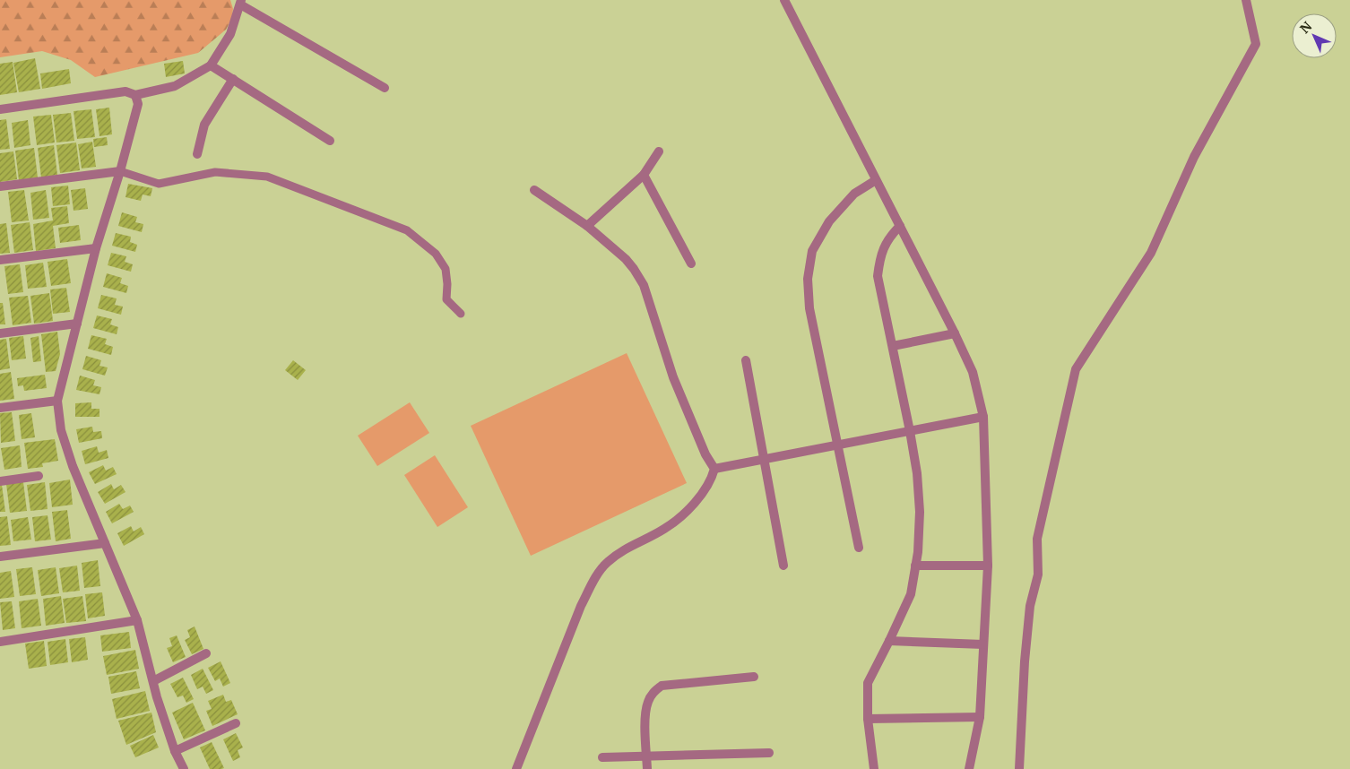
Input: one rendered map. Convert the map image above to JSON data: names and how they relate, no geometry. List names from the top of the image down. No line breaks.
{"north":"top left"}
